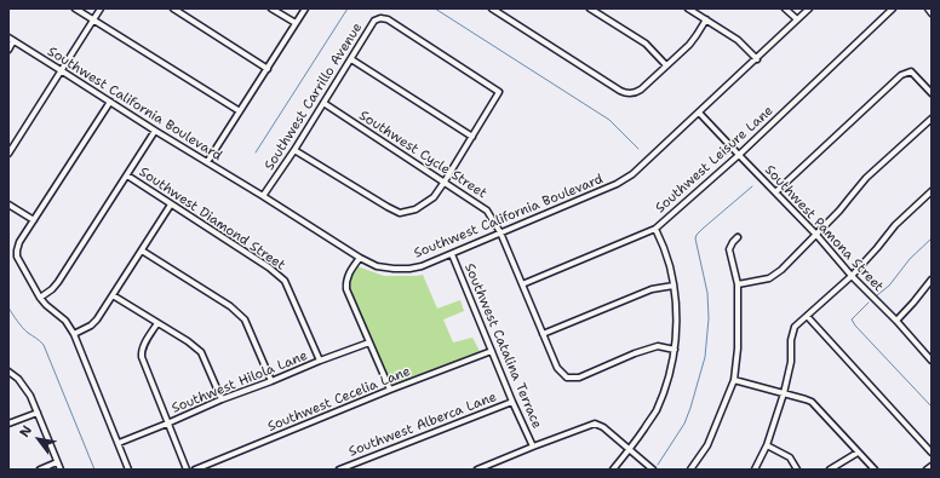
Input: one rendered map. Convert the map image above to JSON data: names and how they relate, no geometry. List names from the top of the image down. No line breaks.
{"streets":{"street":["Southwest Carrillo Avenue","Southwest California Boulevard","Southwest Cycle Street","Southwest Leisure Lane","Southwest Diamond Street","Southwest Pamona Street","Southwest Catalina Terrace","Southwest Hilola Lane","Southwest Cecelia Lane","Southwest Alberca Lane"]},"crossings":[["Southwest Carrillo Avenue","Southwest California Boulevard"],["Southwest Carrillo Avenue","Southwest Cycle Street"],["Southwest California Boulevard","Southwest Cycle Street"],["Southwest California Boulevard","Southwest Pamona Street"],["Southwest California Boulevard","Southwest Catalina Terrace"],["Southwest Cycle Street","Southwest Leisure Lane"],["Southwest Leisure Lane","Southwest Pamona Street"],["Southwest Diamond Street","Southwest Hilola Lane"],["Southwest Catalina Terrace","Southwest Cecelia Lane"],["Southwest Catalina Terrace","Southwest Alberca Lane"]],"north":"top left"}
